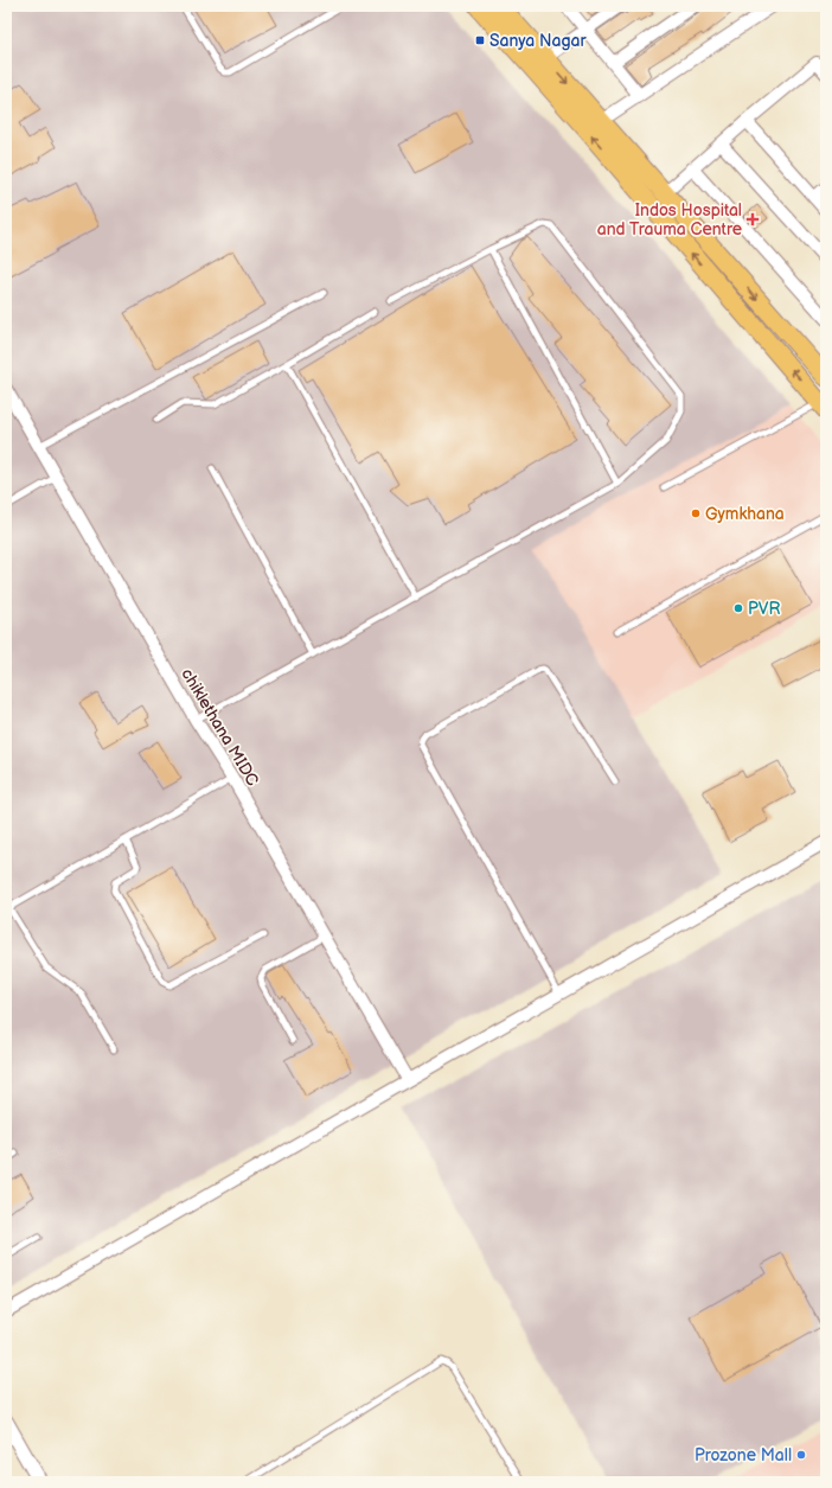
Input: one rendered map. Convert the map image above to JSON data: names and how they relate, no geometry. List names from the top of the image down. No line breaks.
{"streets":{"street":["chiklethana MIDC"]},"places":{"transit":["Sanya Nagar"],"health":["Indos Hospital and Trauma Centre"],"other":["Gymkhana","PVR","Prozone Mall"]}}
